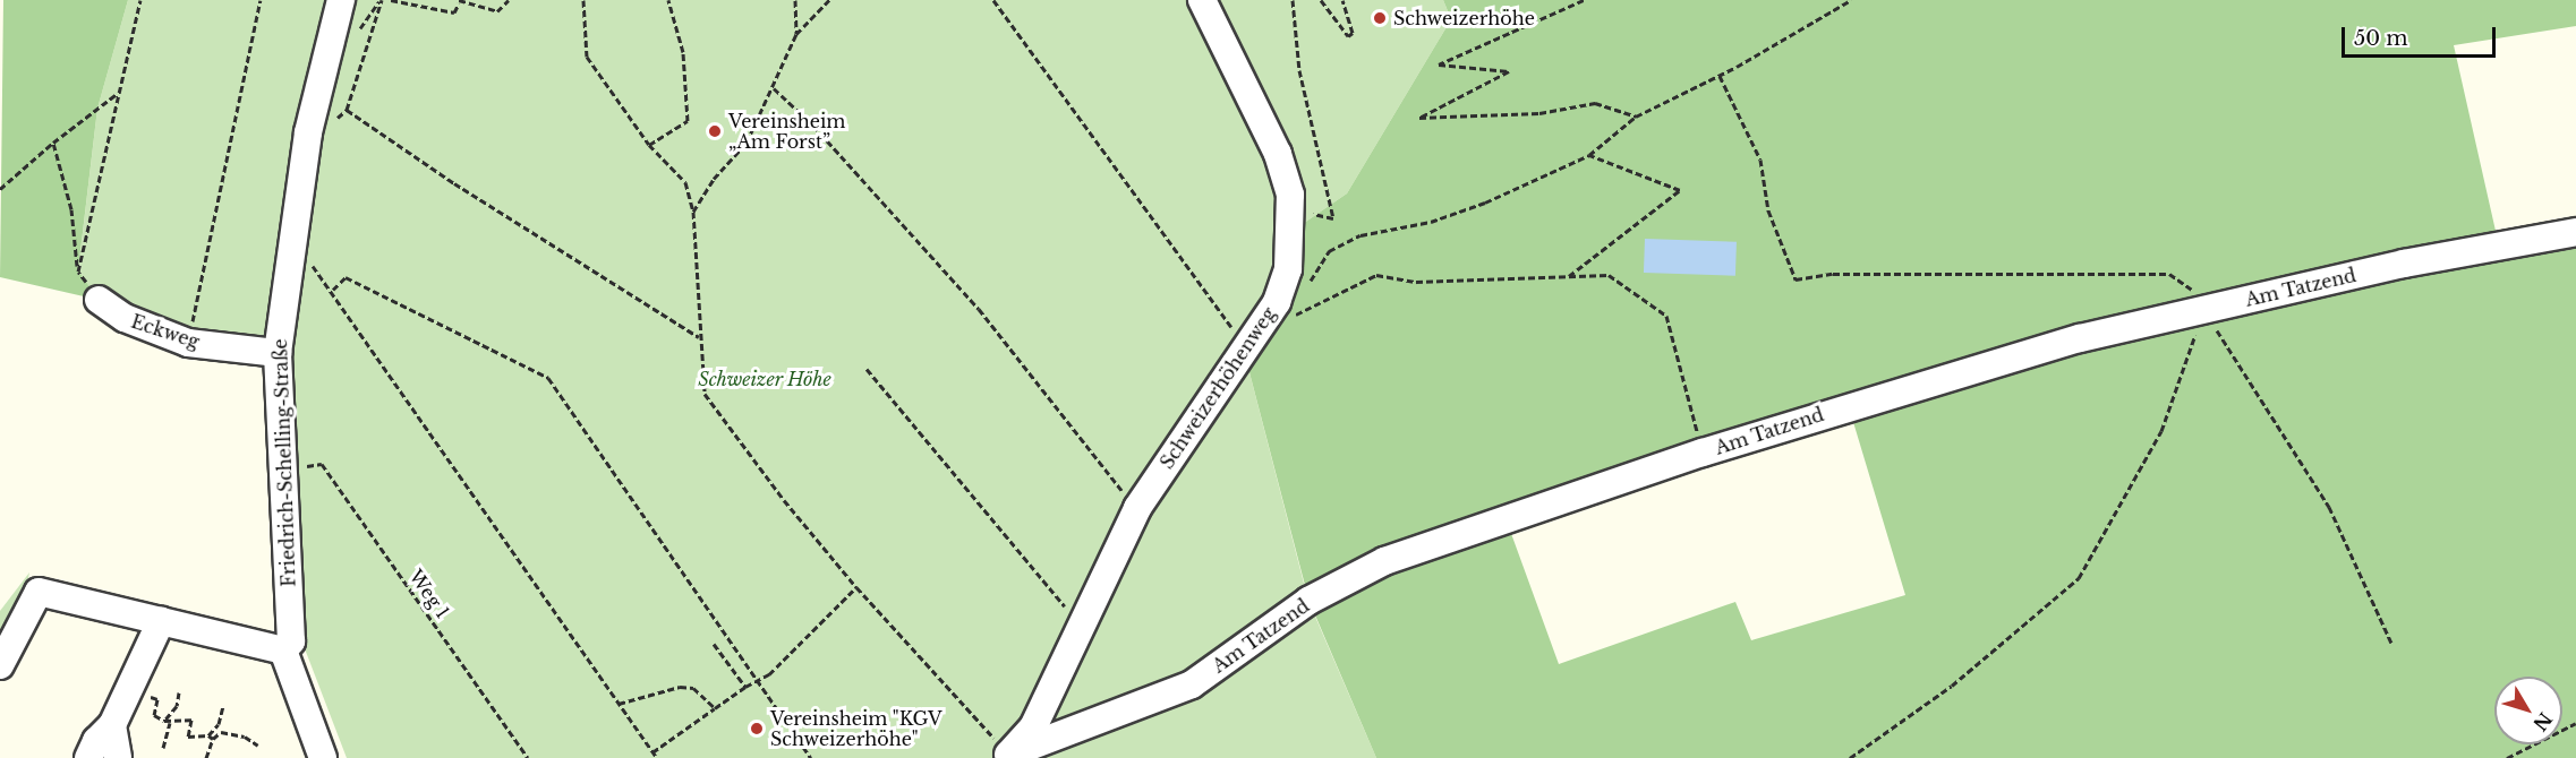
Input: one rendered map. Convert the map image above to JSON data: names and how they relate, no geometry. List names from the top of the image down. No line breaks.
{"streets":{"street":["Am Tatzend","Eckweg","Schweizerhöhenweg","Friedrich-Schelling-Straße"],"path":["Weg 1"]},"crossings":[["Am Tatzend","Schweizerhöhenweg"],["Eckweg","Friedrich-Schelling-Straße"]],"parks":["Schweizer Höhe"],"places":["Schweizerhöhe","Vereinsheim „Am Forst”","Vereinsheim \"KGV Schweizerhöhe\""],"scale_bar":"50 m","north":"bottom right"}
